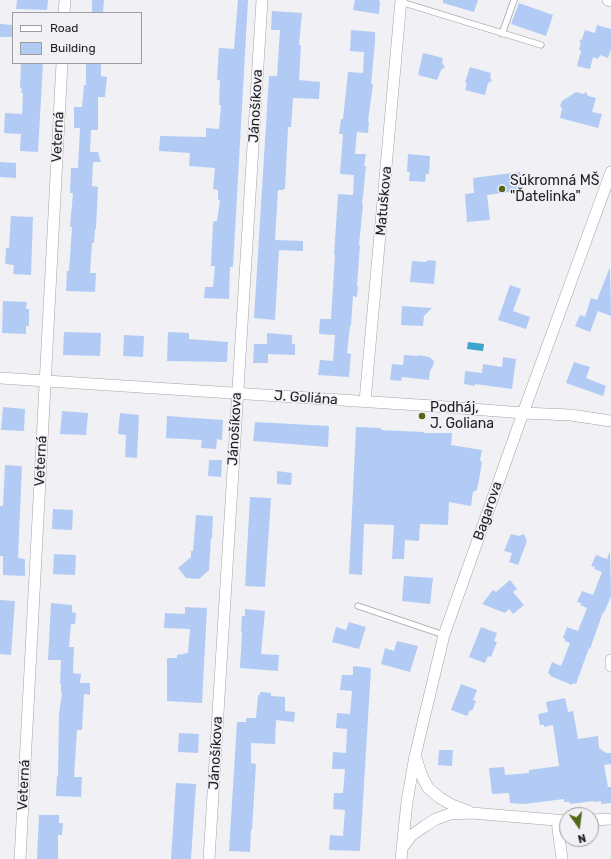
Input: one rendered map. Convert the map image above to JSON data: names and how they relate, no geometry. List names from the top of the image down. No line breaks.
{"streets":{"street":["Jánošíkova","Veterná","Matuškova","J. Goliána","Bagarova"]},"crossings":[["Jánošíkova","J. Goliána"],["Veterná","J. Goliána"],["Matuškova","J. Goliána"],["J. Goliána","Bagarova"]],"places":["Súkromná MŠ \"Ďatelinka\"","Podháj, J. Goliana"],"legend":["Road","Building"],"north":"bottom"}
